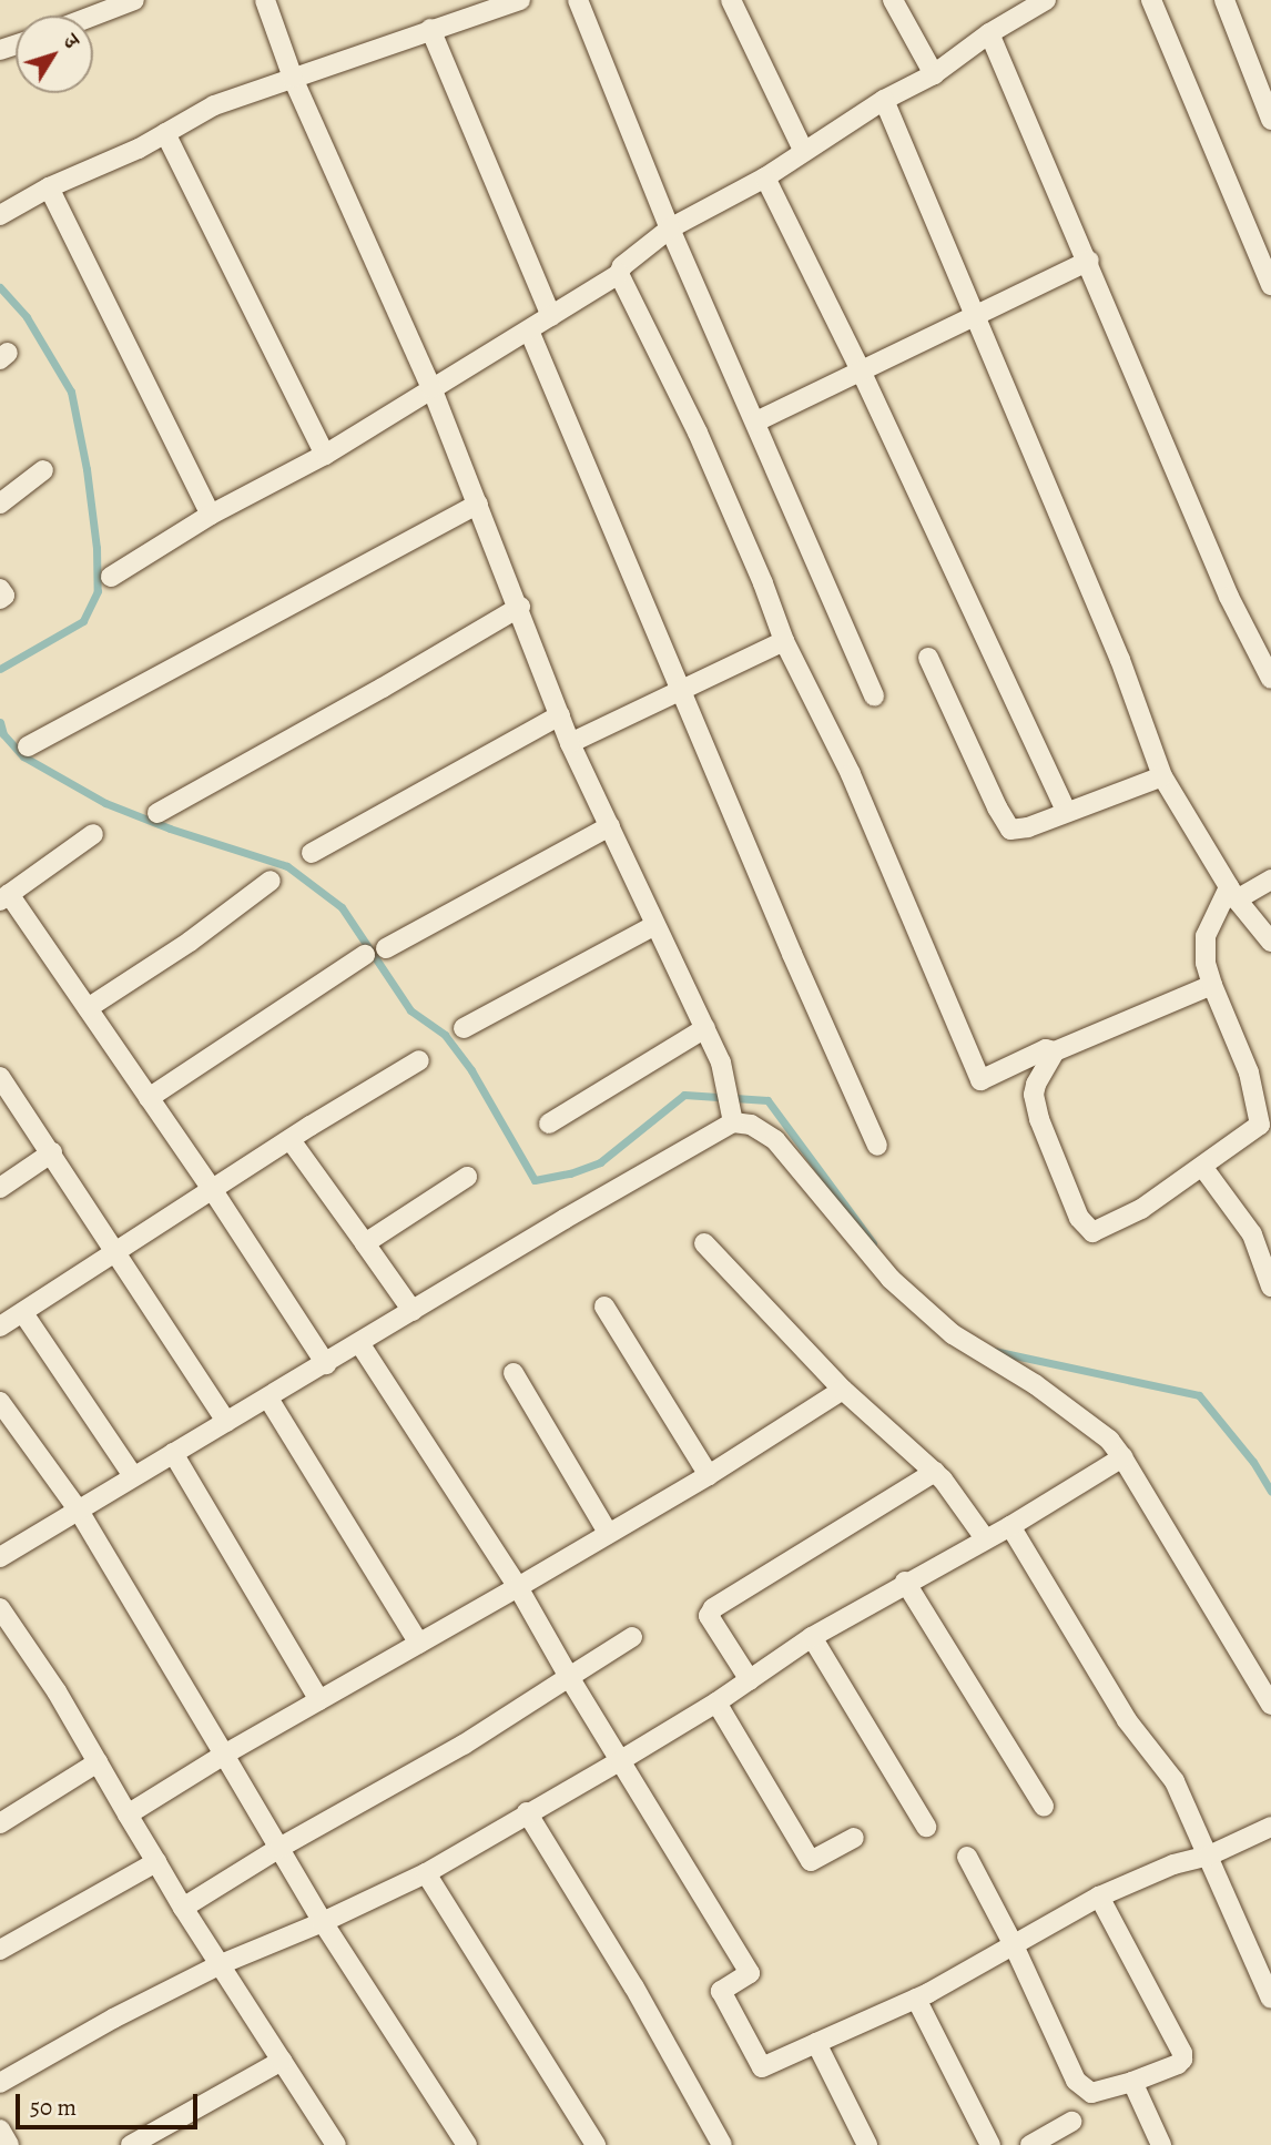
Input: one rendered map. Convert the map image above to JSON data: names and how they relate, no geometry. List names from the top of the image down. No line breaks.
{"scale_bar":"50 m","north":"top right"}
